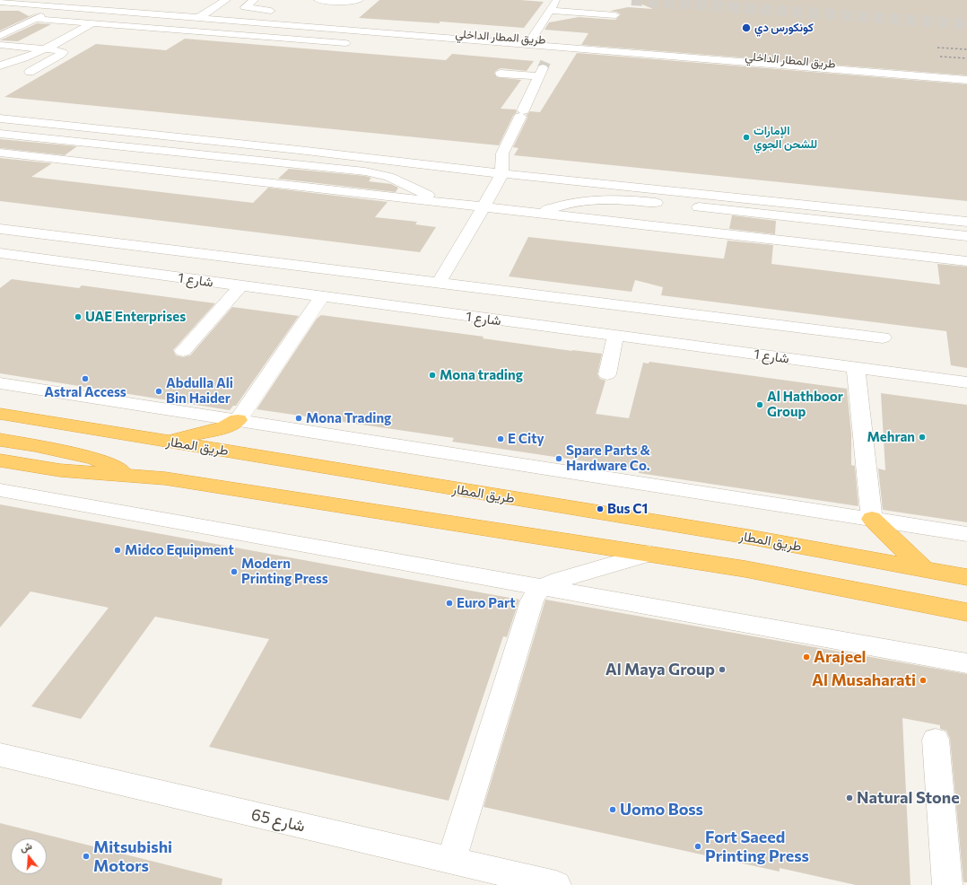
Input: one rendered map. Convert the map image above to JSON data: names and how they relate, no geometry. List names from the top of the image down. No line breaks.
{"streets":{"highway":["طريق المطار"],"street":["طريق المطار الداخلي","شارع 1","شارع 65"]},"places":["كونكورس دي","الإمارات للشحن الجوي","UAE Enterprises","Mona trading","Astral Access","Abdulla Ali Bin Haider","Al Hathboor Group","Mona Trading","Mehran","E City","Spare Parts & Hardware Co.","Bus C1","Midco Equipment","Modern Printing Press","Euro Part","Arajeel","Al Maya Group","Al Musaharati","Natural Stone","Uomo Boss","Fort Saeed Printing Press","Mitsubishi Motors"],"north":"top"}
